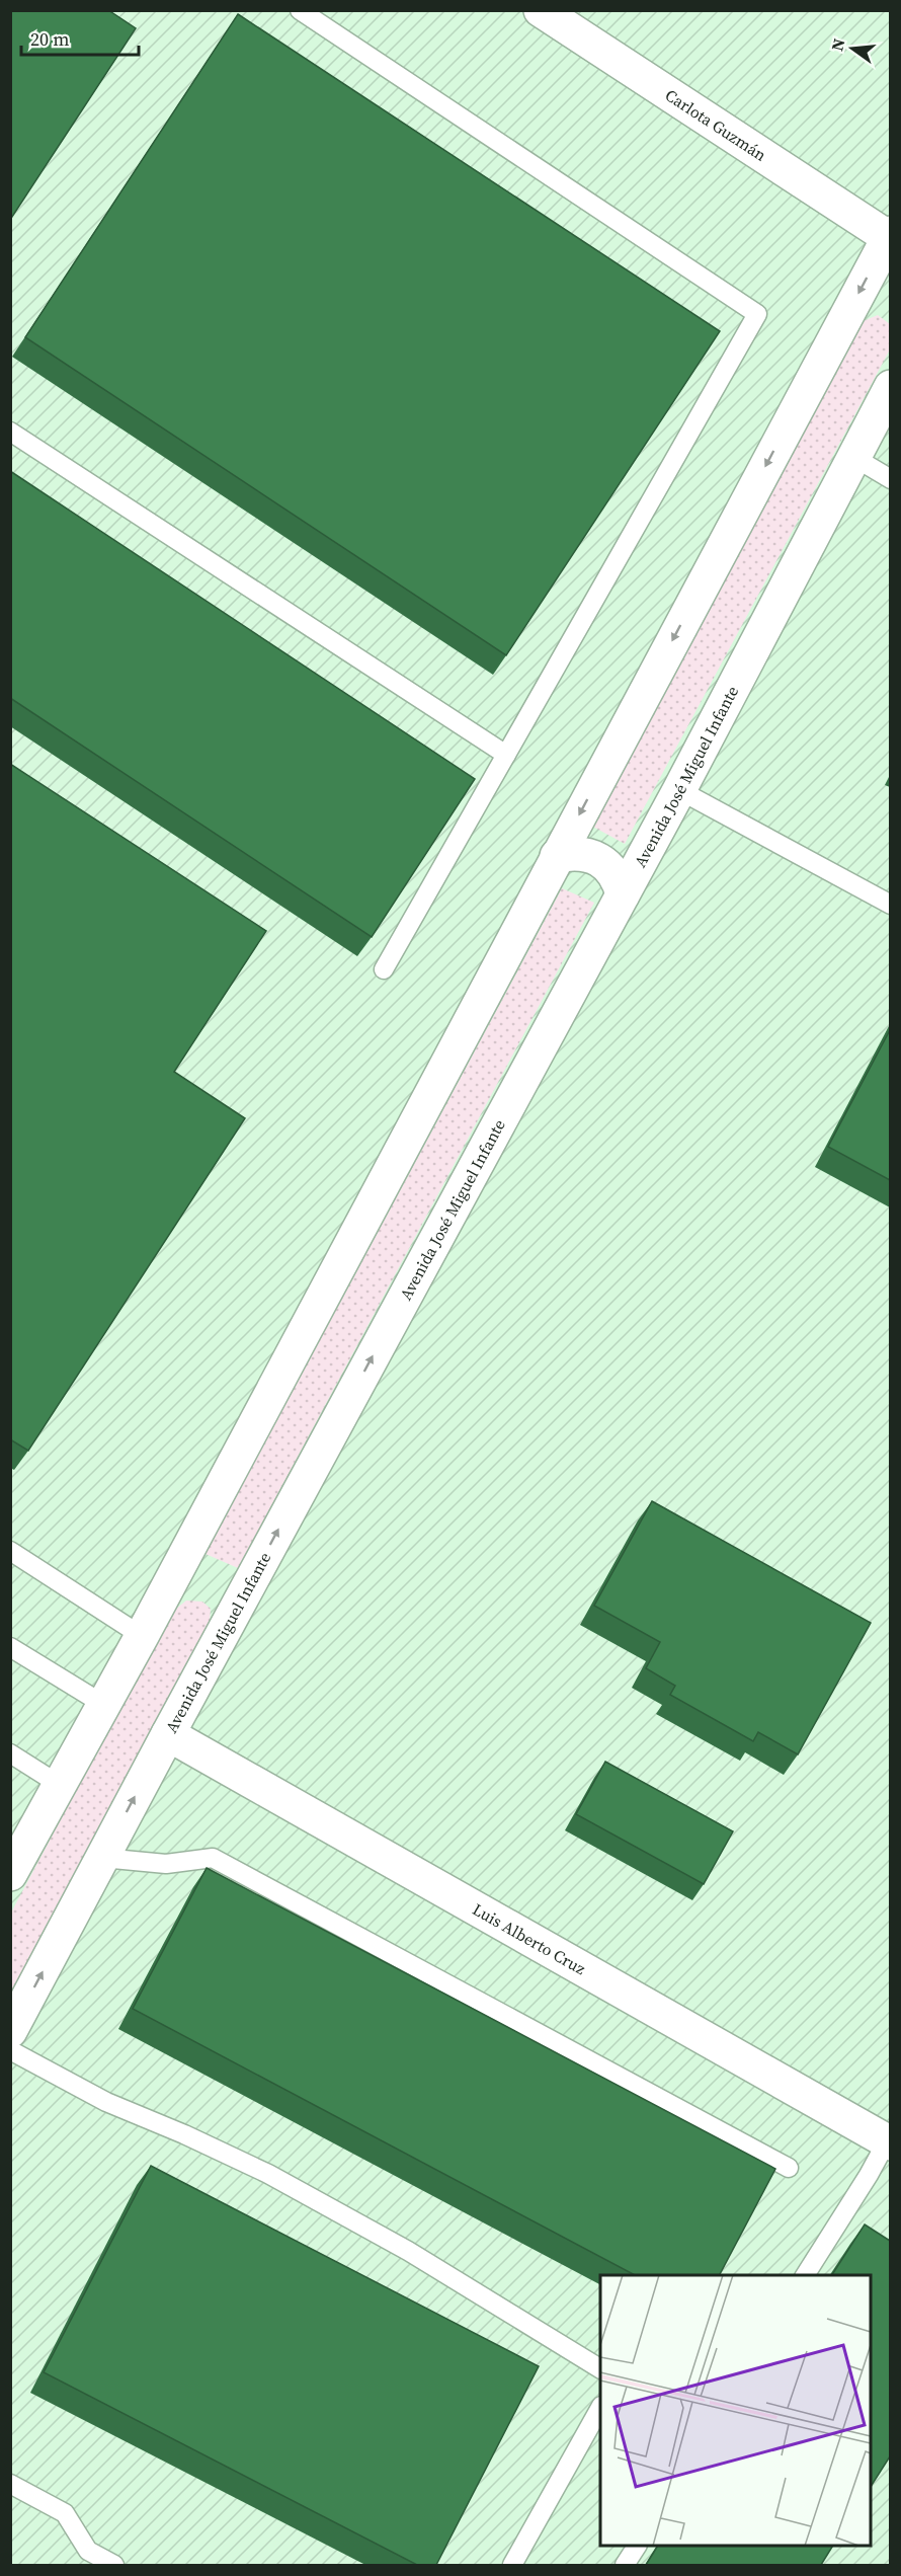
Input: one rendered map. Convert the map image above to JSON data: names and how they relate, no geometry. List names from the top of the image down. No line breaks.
{"streets":{"street":["Carlota Guzmán","Avenida José Miguel Infante","Luis Alberto Cruz"]},"crossings":[["Avenida José Miguel Infante","Luis Alberto Cruz"]],"scale_bar":"20 m","north":"left"}
